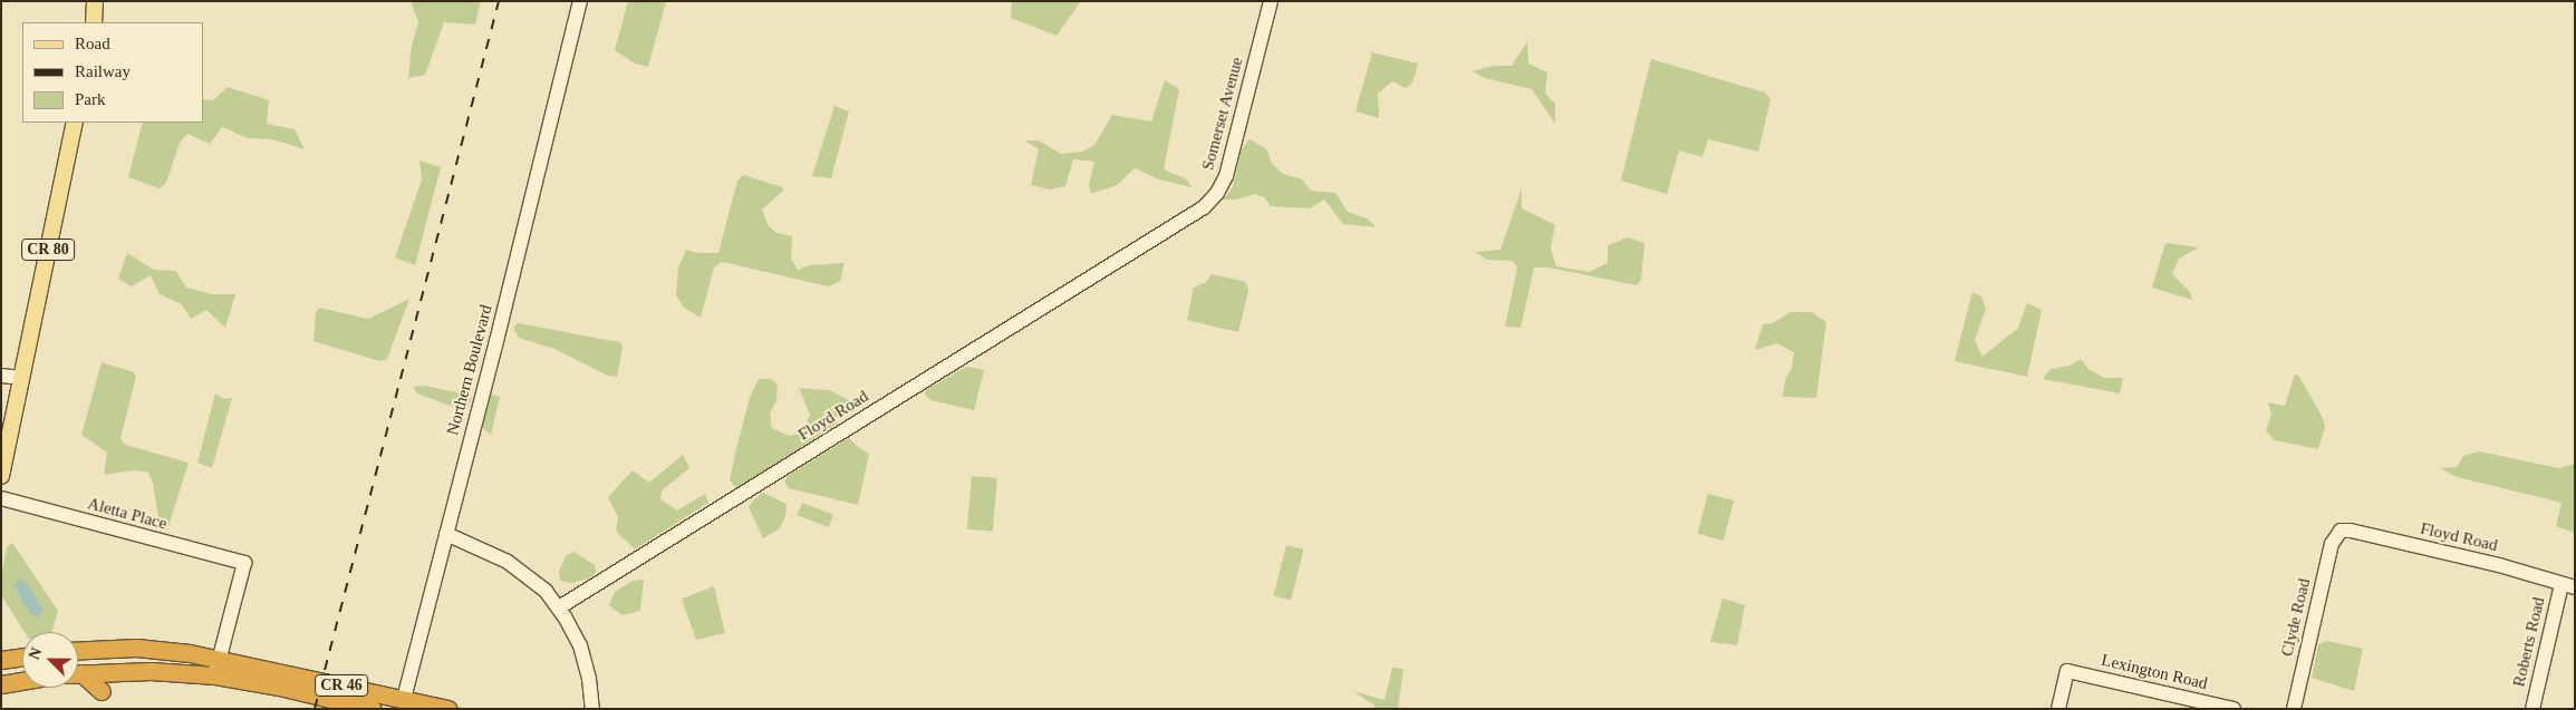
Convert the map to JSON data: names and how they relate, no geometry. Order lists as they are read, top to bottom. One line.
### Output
{"streets":{"highway":["CR 46"],"main road":["CR 80"],"street":["Somerset Avenue","Northern Boulevard","Floyd Road","Aletta Place","Clyde Road","Roberts Road","Lexington Road"]},"crossings":[["Somerset Avenue","Floyd Road"],["Northern Boulevard","CR 46"],["Floyd Road","Clyde Road"],["Floyd Road","Roberts Road"],["Aletta Place","CR 46"]],"legend":["Road","Railway","Park"],"north":"top left"}
